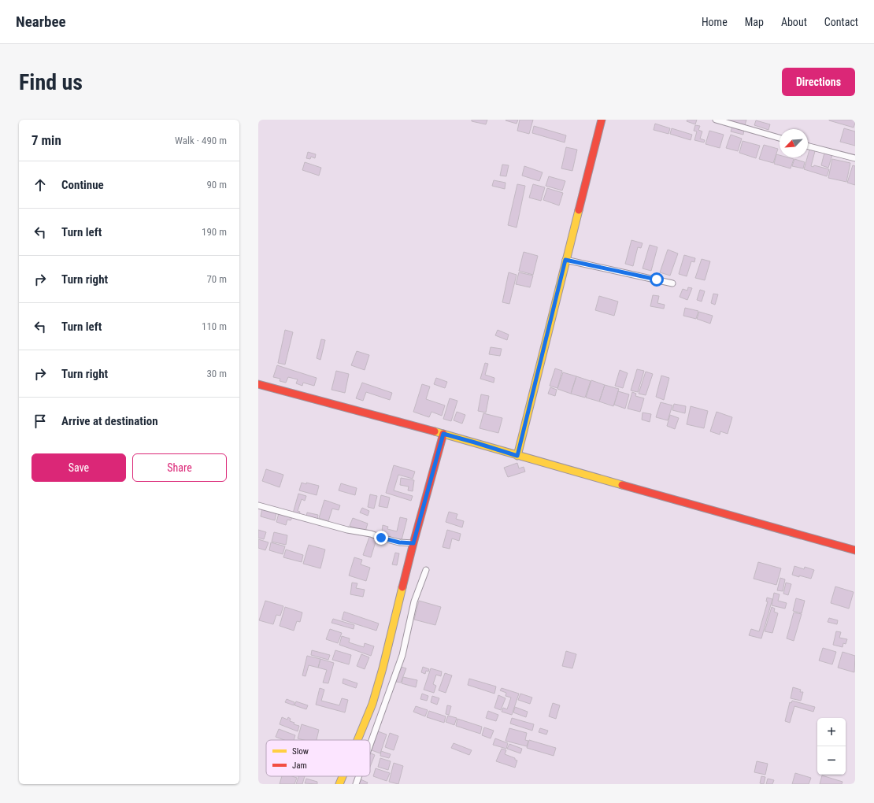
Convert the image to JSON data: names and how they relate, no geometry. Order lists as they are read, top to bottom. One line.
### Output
{"legend":["Slow","Jam"],"north":"bottom left","page":{"header":"Nearbee","nav":["Home","Map","About","Contact"],"buttons":["Directions",["Save","Share"]],"title":"Find us","heading":["7 min","Walk · 490 m"],"list":[["Continue","90 m"],["Turn left","190 m"],["Turn right","70 m"],["Turn left","110 m"],["Turn right","30 m"],"Arrive at destination"],"map_buttons":["+","−"]}}
